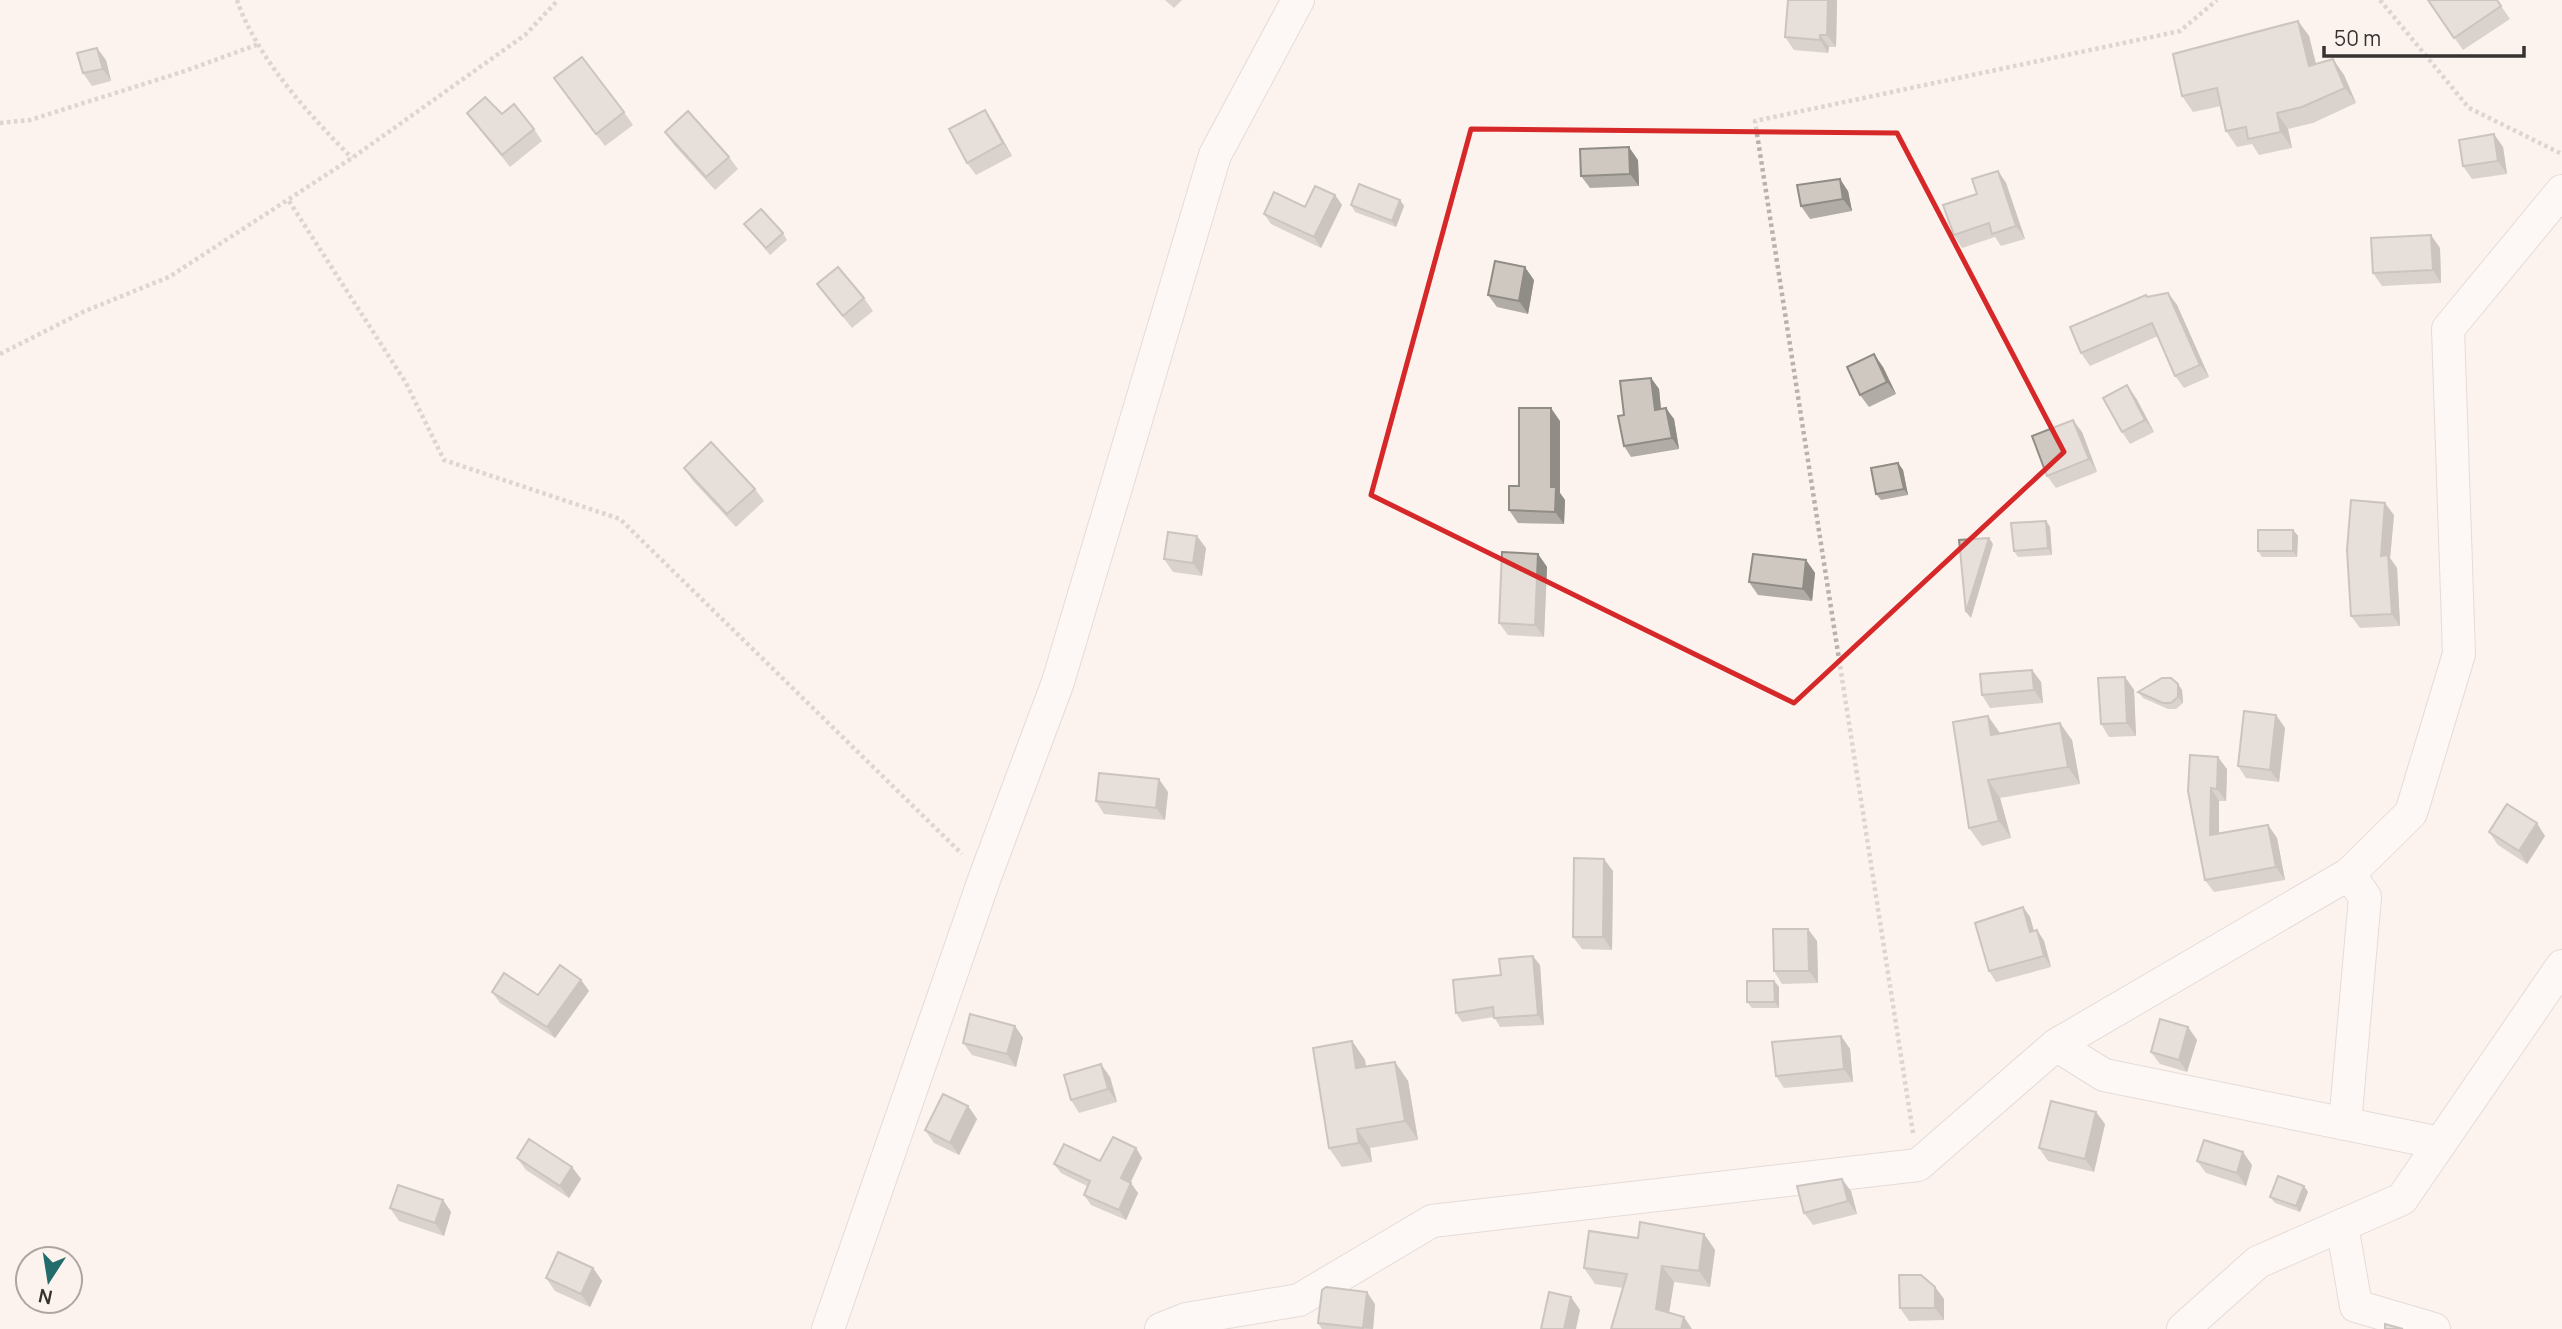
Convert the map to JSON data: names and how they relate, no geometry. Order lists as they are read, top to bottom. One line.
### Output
{"scale_bar":"50 m","north":"bottom"}
